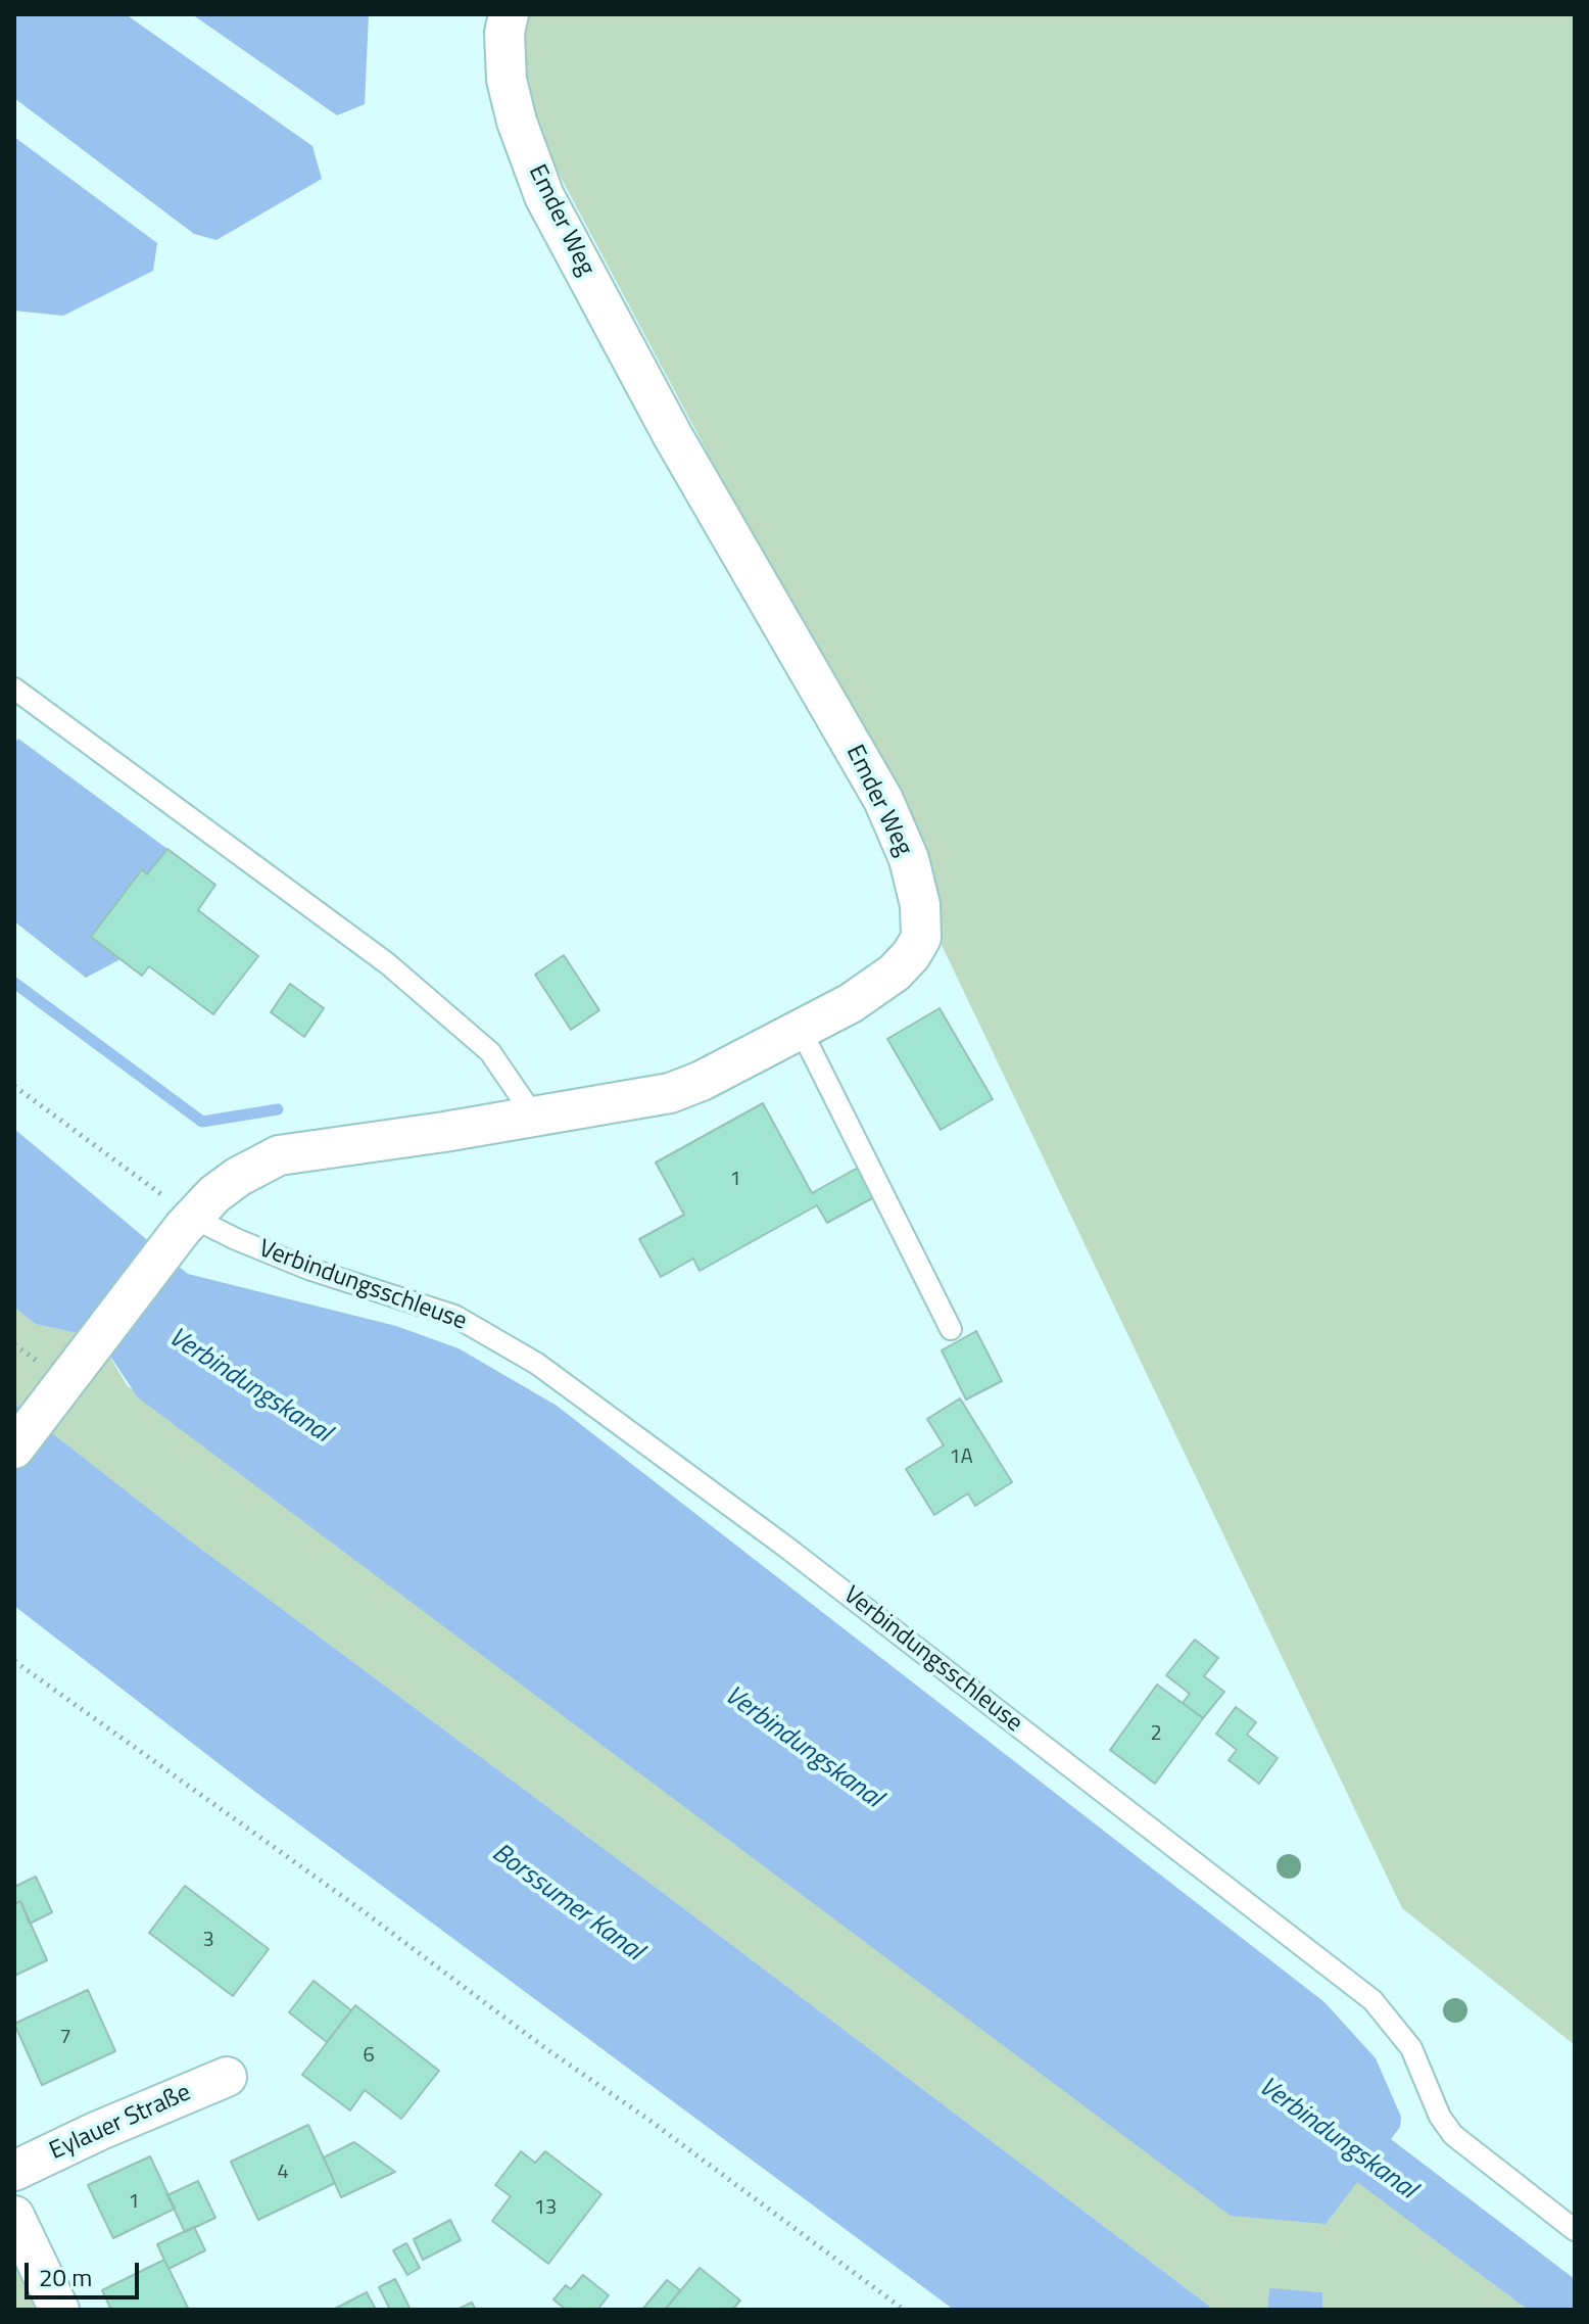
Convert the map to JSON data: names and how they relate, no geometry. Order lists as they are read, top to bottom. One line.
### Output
{"streets":{"street":["Emder Weg","Eylauer Straße"],"lane":["Verbindungsschleuse"]},"crossings":[["Emder Weg","Verbindungsschleuse"]],"water":["Verbindungskanal","Borssumer Kanal"],"house_numbers":["1","1A","2","3","7","6","4","1","13"],"scale_bar":"20 m"}
